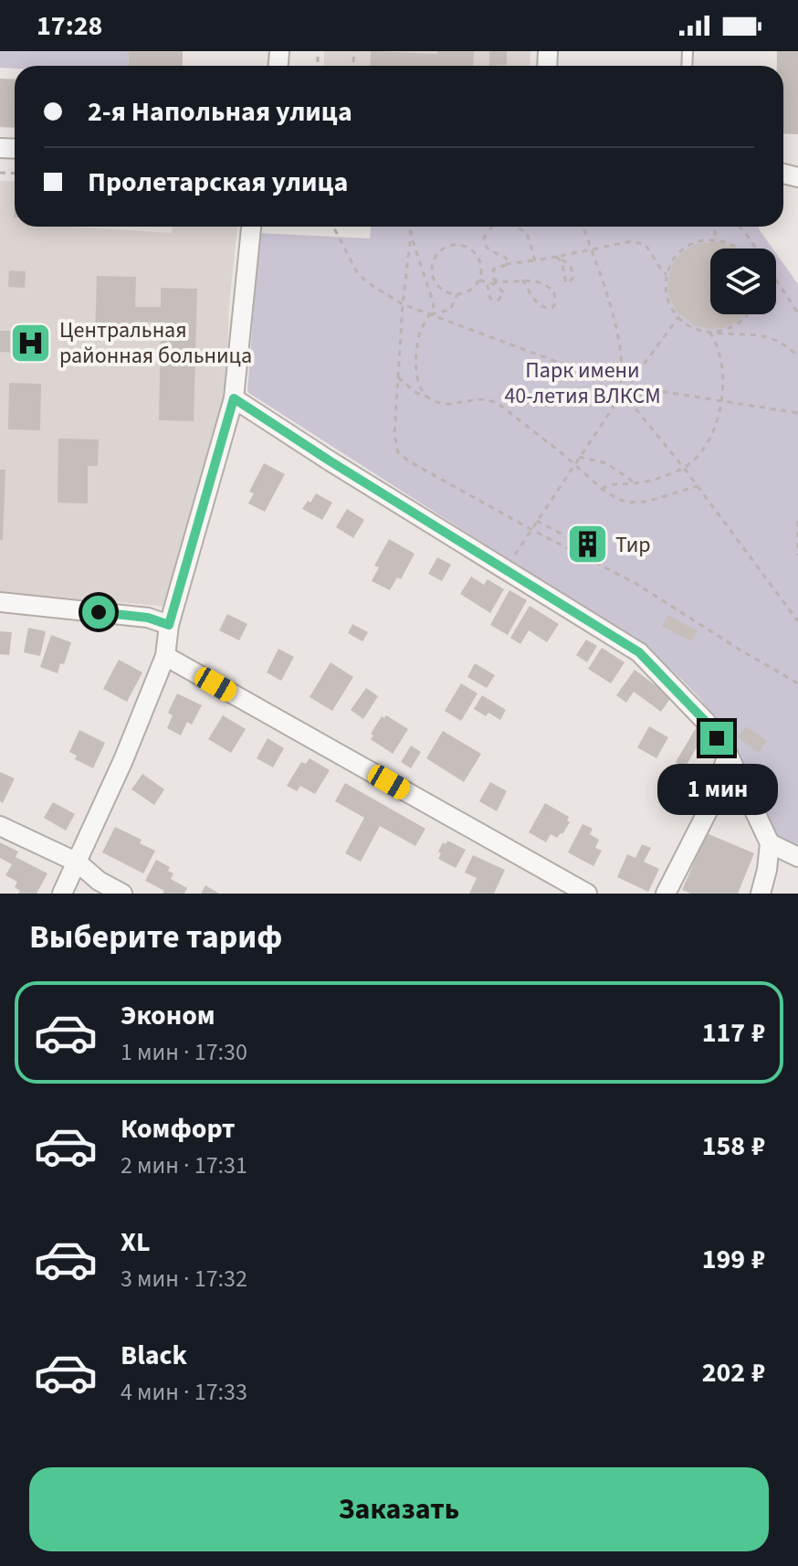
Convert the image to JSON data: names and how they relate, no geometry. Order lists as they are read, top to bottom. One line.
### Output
{"parks":["Парк имени 40-летия ВЛКСМ"],"places":{"hospital":["Центральная районная больница"],"building":["Тир"]},"page":{"status":"17:28","banner":["2-я Напольная улица","Пролетарская улица"],"bubble":"1 мин","heading":"Выберите тариф","list":[{"name":"Эконом","note":"1 мин · 17:30","value":"117 ₽"},{"name":"Комфорт","note":"2 мин · 17:31","value":"158 ₽"},{"name":"XL","note":"3 мин · 17:32","value":"199 ₽"},{"name":"Black","note":"4 мин · 17:33","value":"202 ₽"}],"buttons":"Заказать"}}
